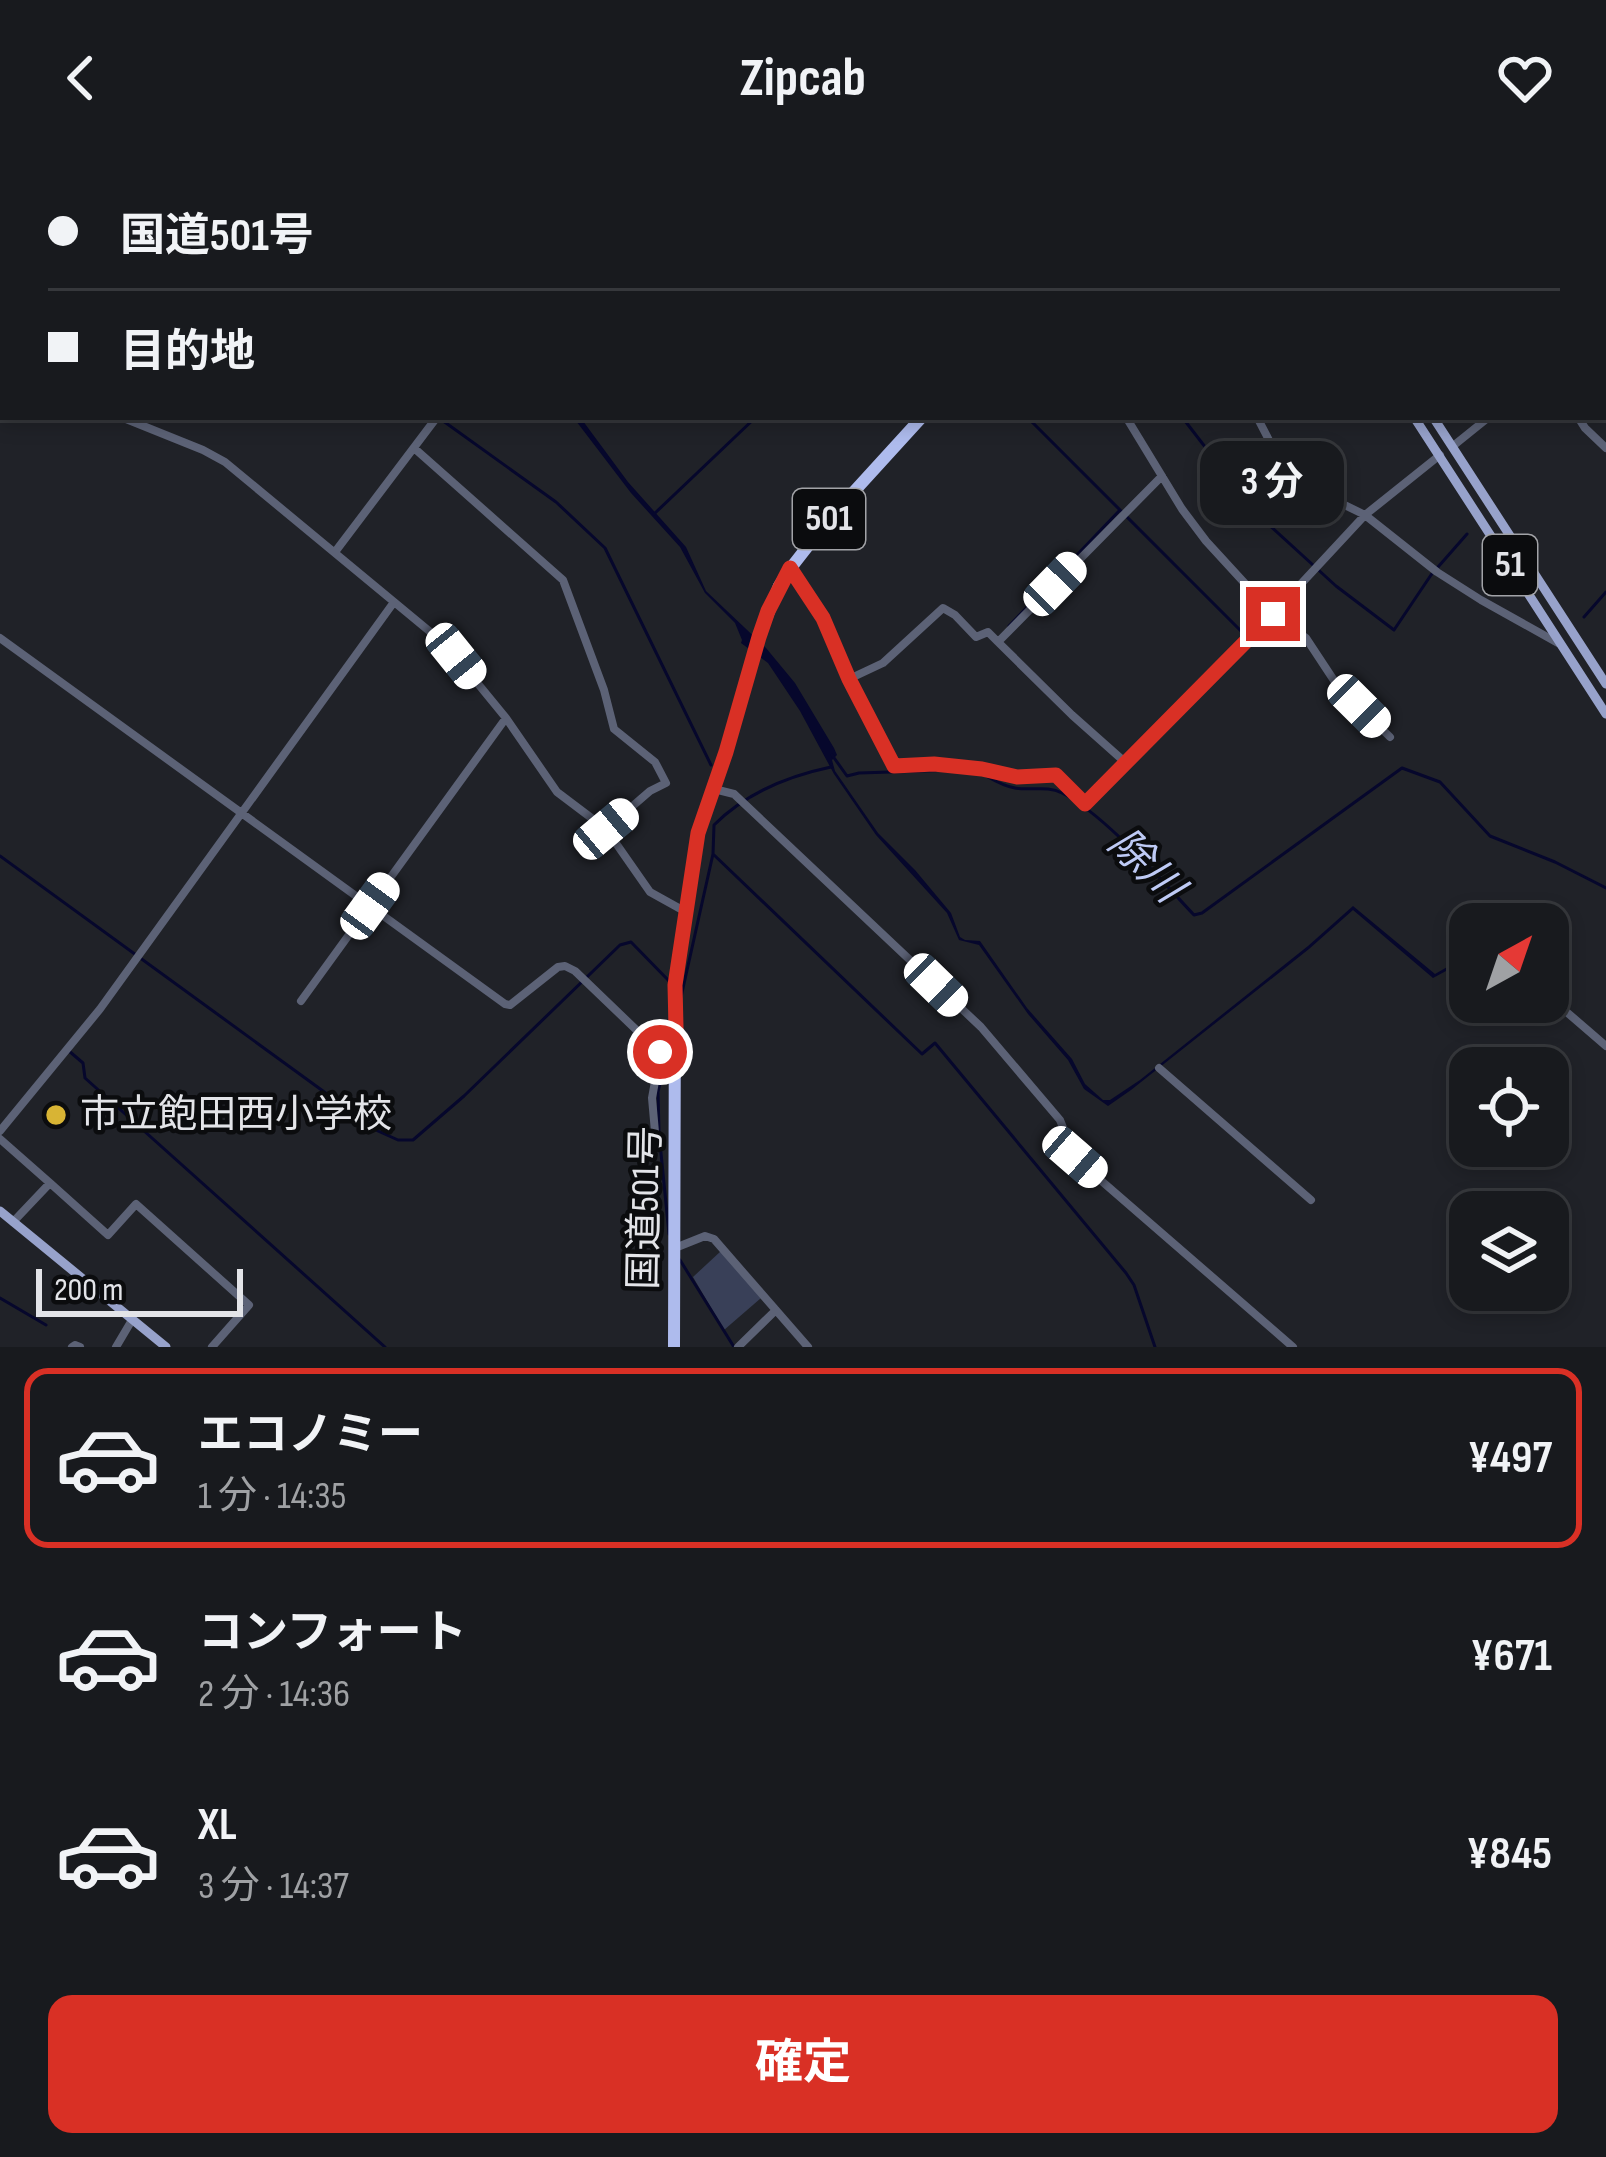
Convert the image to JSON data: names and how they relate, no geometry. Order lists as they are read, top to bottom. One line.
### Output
{"streets":{"highway":["501","国道501号"],"main road":["51"]},"water":["除川"],"places":["市立飽田西小学校"],"scale_bar":"200 m","north":"top right","page":{"header":"Zipcab","banner":["国道501号","目的地"],"bubble":"3 分","scale":"200 m","list":[{"name":"エコノミー","note":"1 分 · 14:35","value":"¥497"},{"name":"コンフォート","note":"2 分 · 14:36","value":"¥671"},{"name":"XL","note":"3 分 · 14:37","value":"¥845"}],"buttons":"確定"}}
